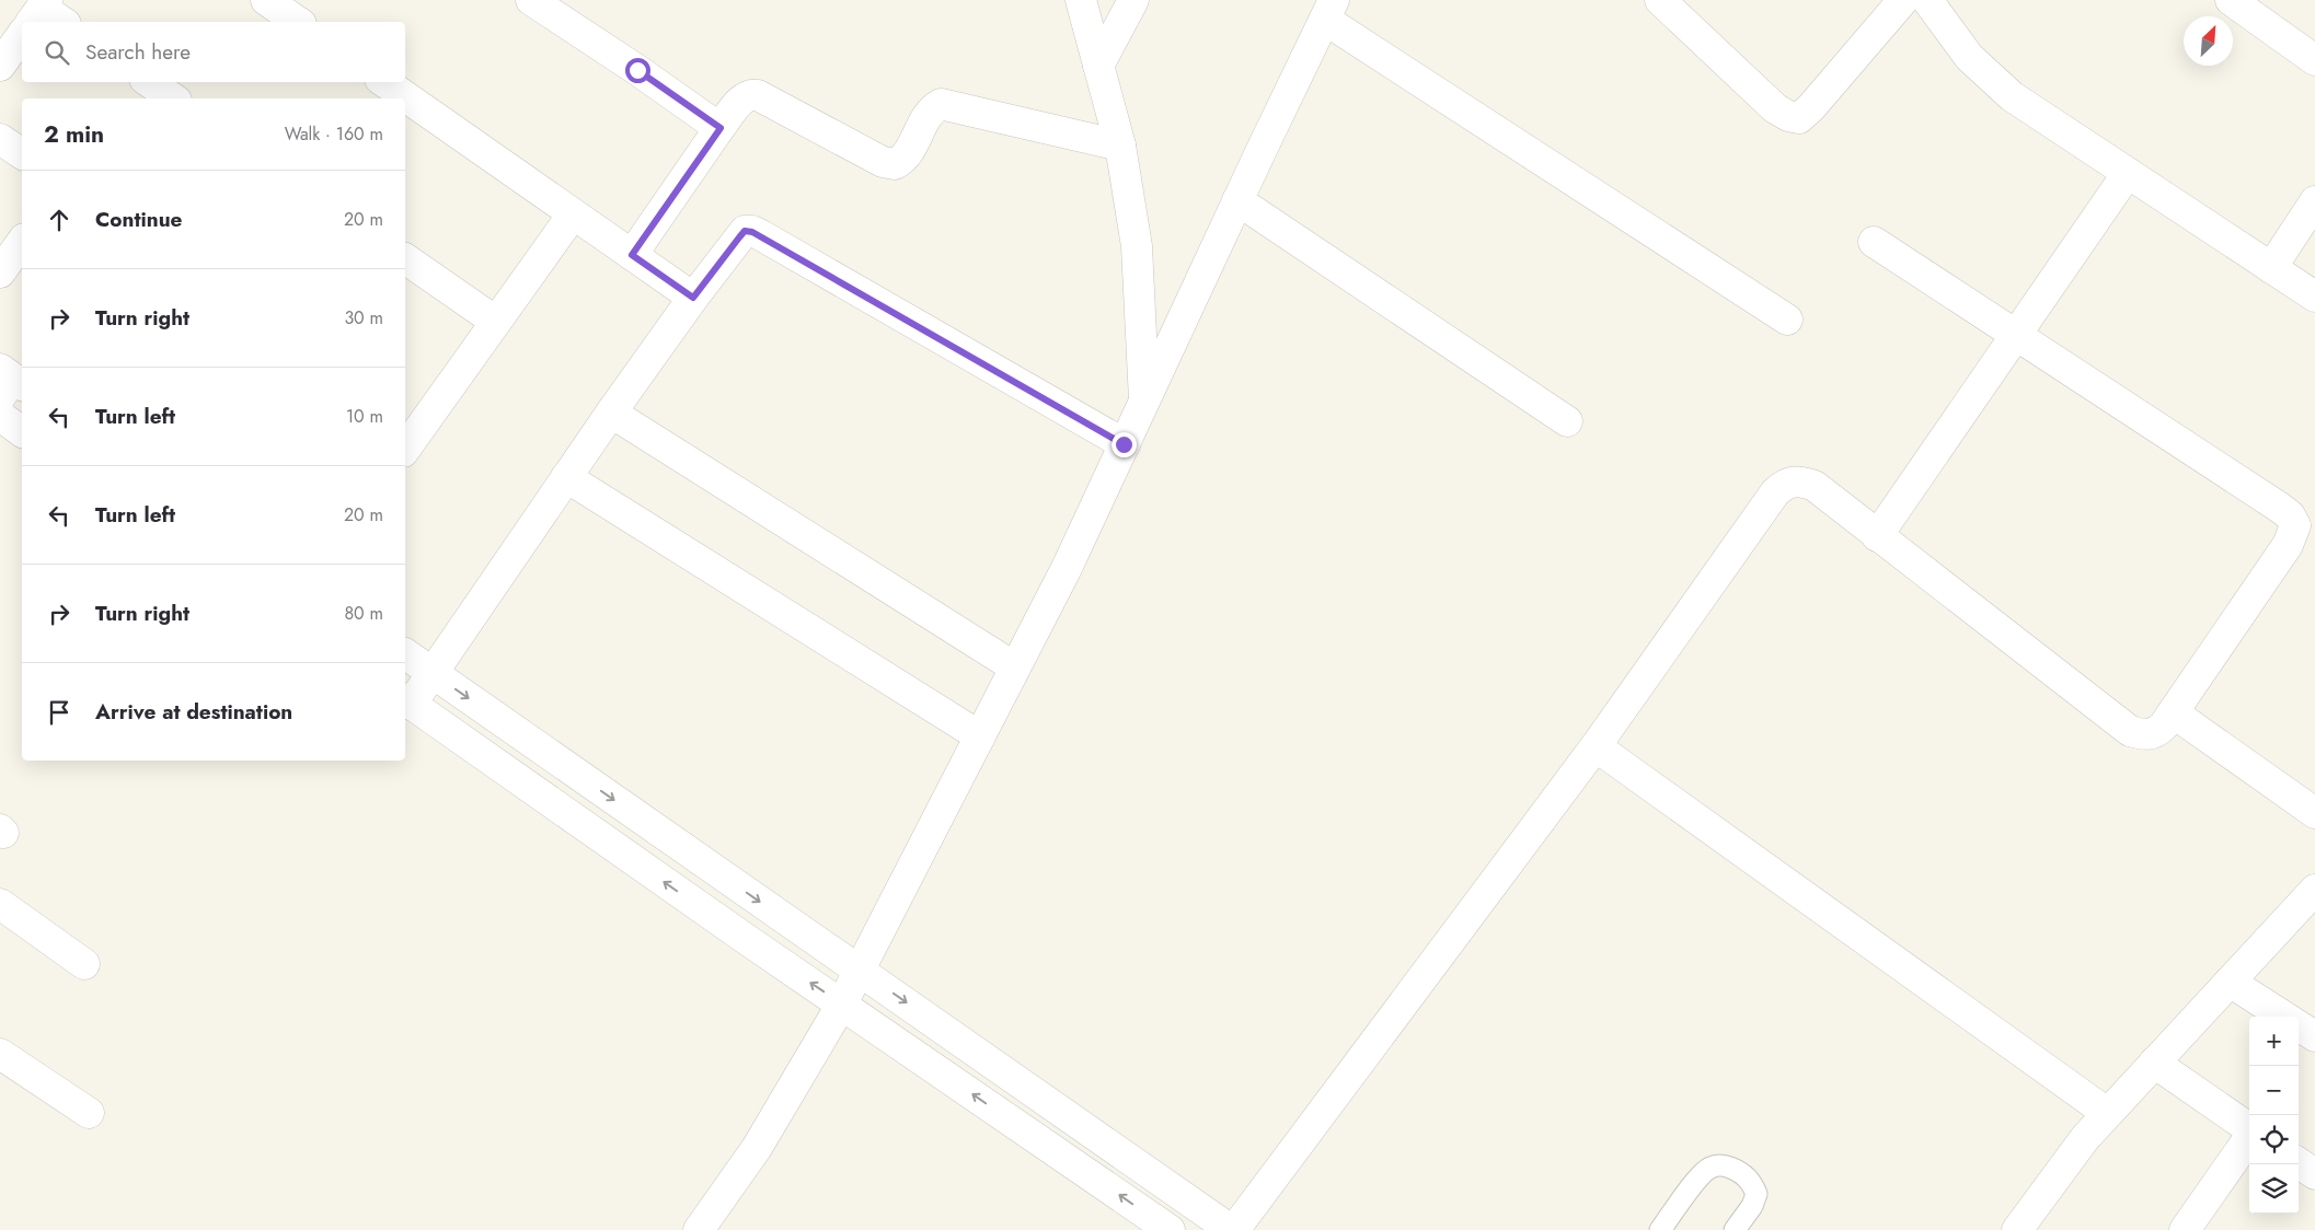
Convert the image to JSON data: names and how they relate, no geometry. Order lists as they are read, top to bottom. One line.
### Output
{"north":"top right","page":{"search":"Search here","heading":["2 min","Walk · 160 m"],"list":[["Continue","20 m"],["Turn right","30 m"],["Turn left","10 m"],["Turn left","20 m"],["Turn right","80 m"],"Arrive at destination"],"map_buttons":["+","−"]}}
